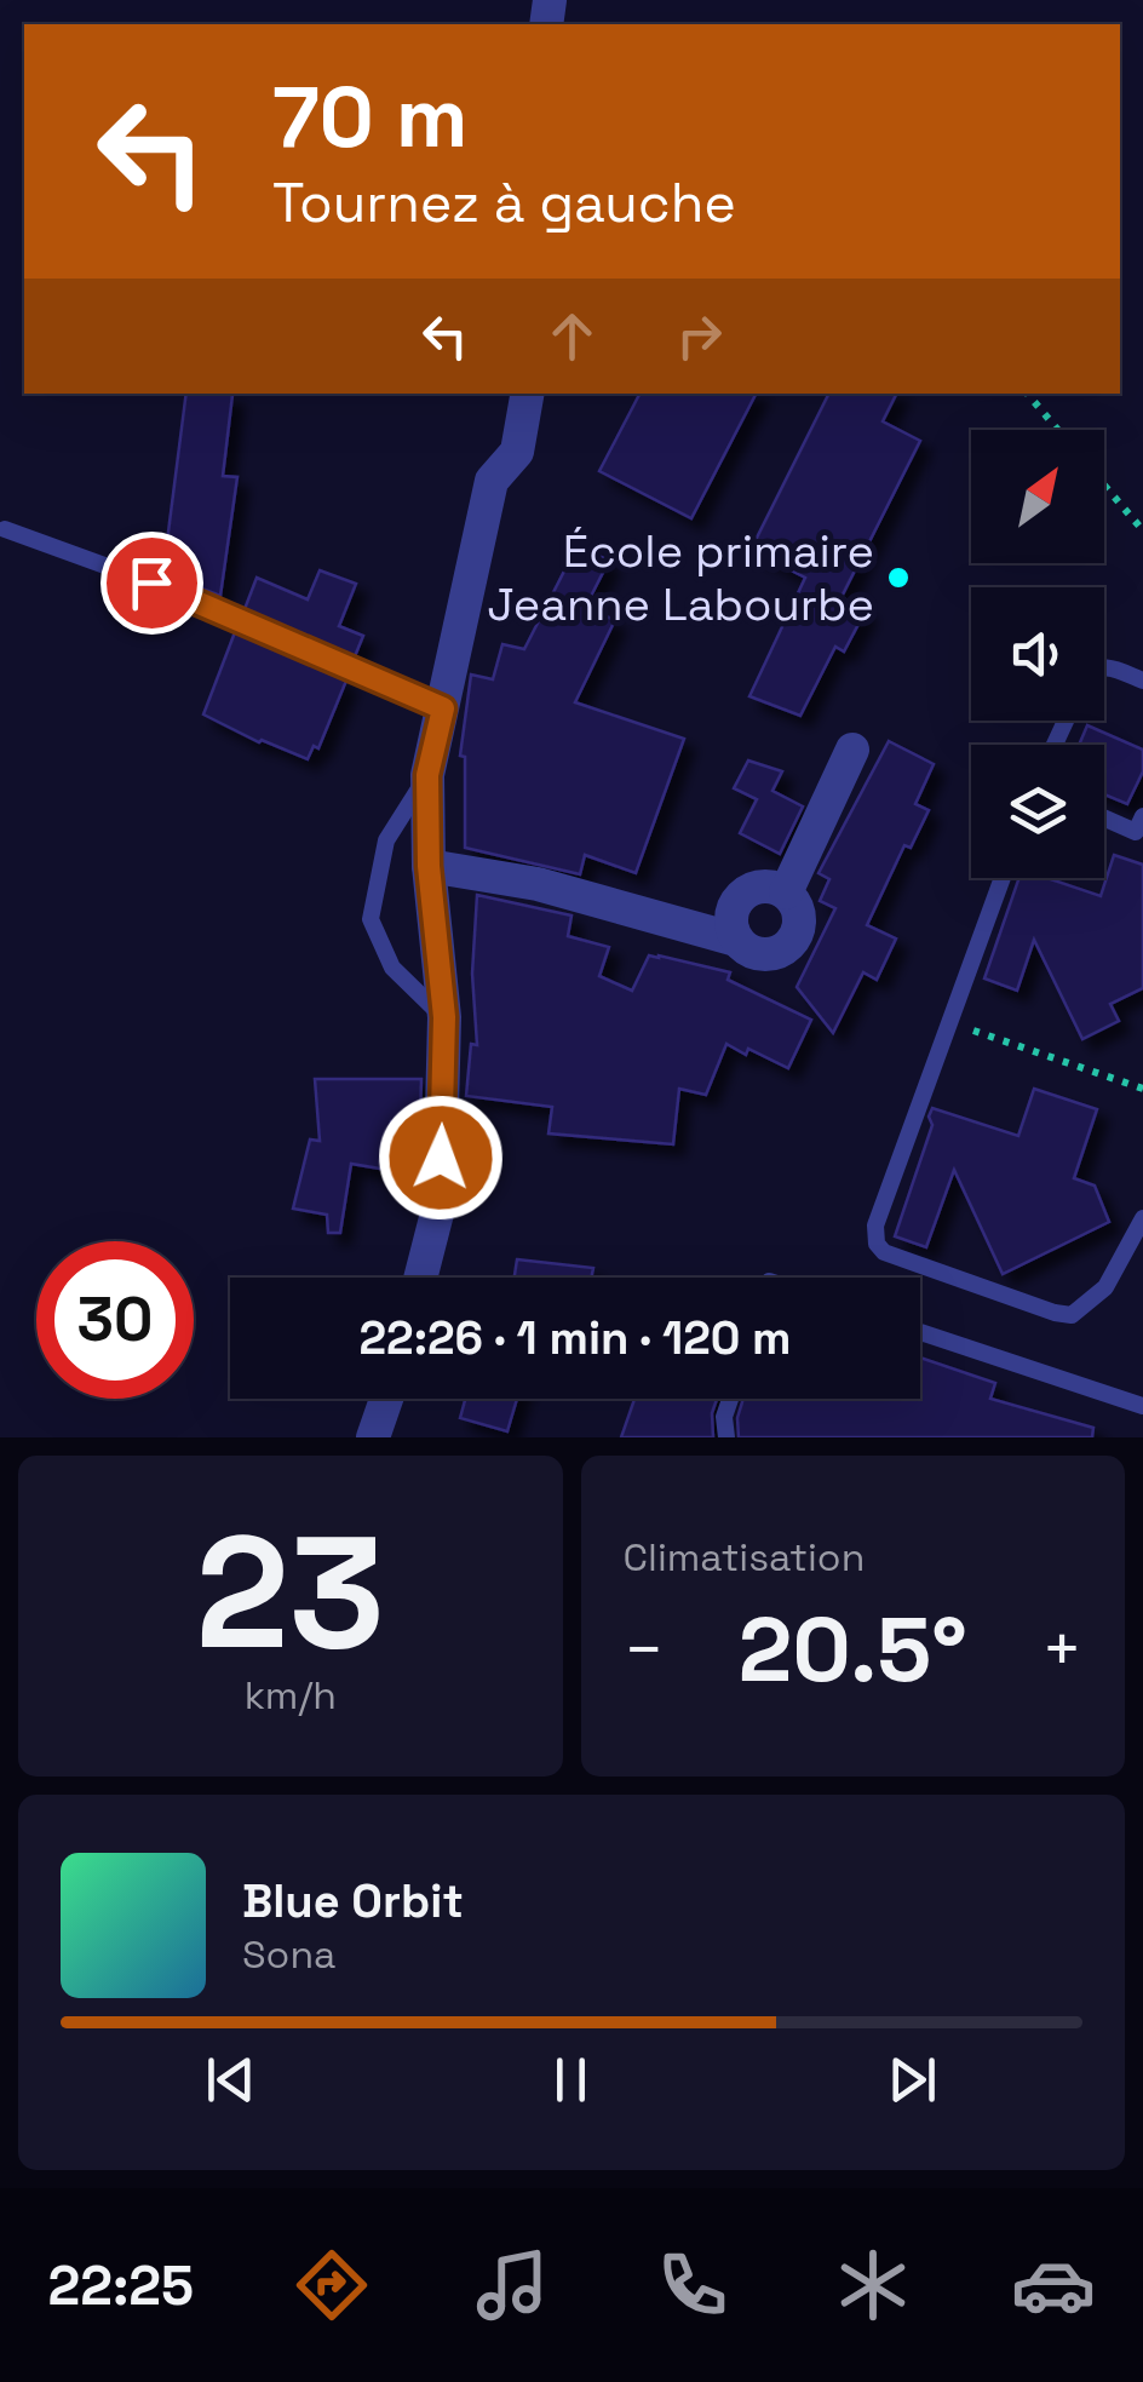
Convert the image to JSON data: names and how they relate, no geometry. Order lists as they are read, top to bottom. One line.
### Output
{"places":["École primaire Jeanne Labourbe"],"north":"top right","page":{"turn":["70 m","Tournez à gauche"],"limit":"30","trip":"22:26 · 1 min · 120 m","tile":[["23","km/h"],"Climatisation"],"heat":["−","20.5°","+"],"song":["Blue Orbit","Sona"],"tabs":"22:25"}}
